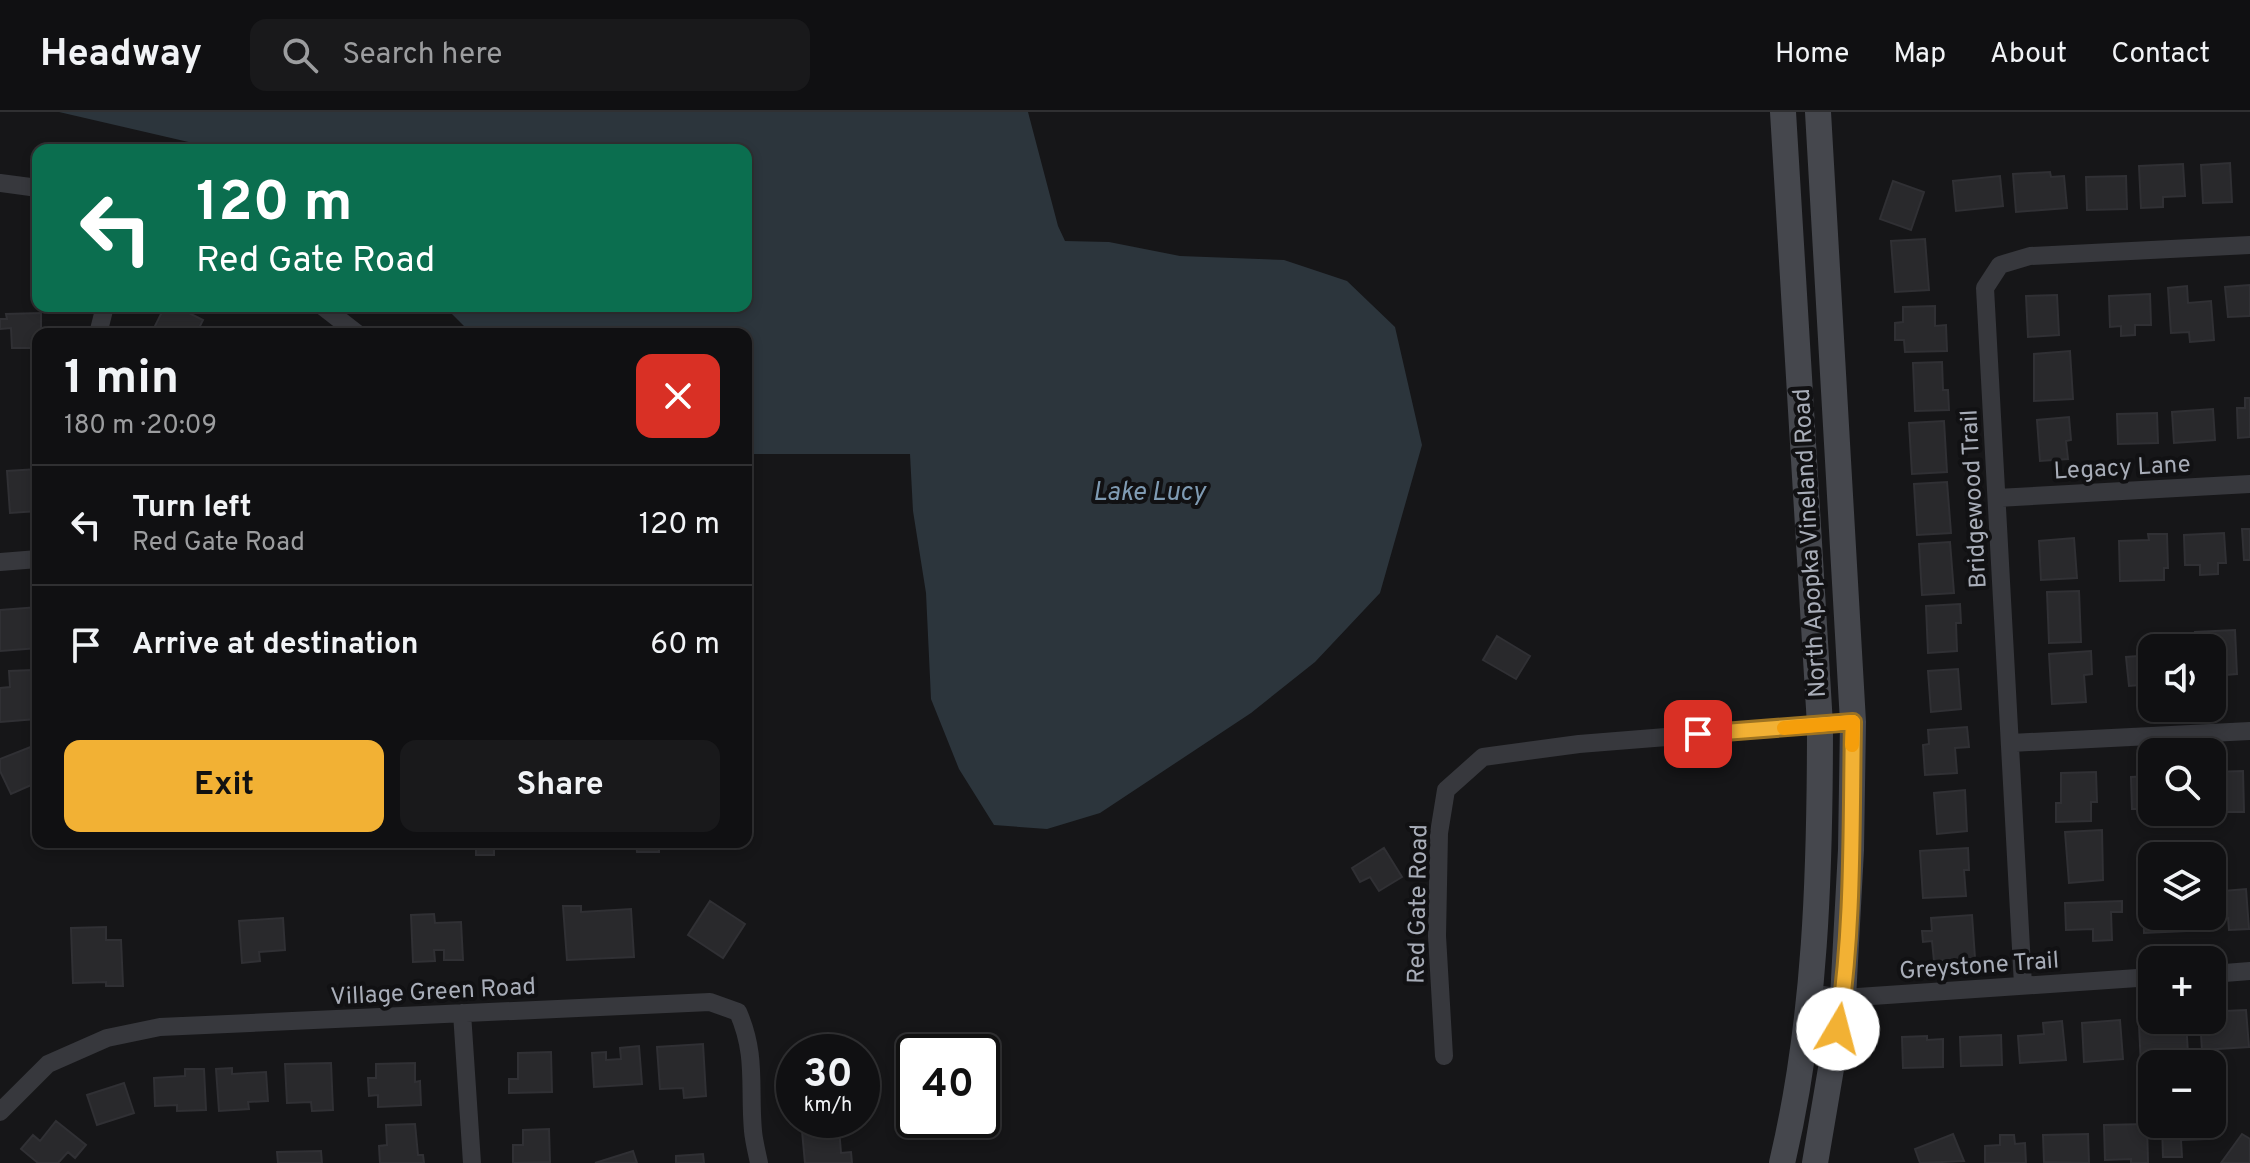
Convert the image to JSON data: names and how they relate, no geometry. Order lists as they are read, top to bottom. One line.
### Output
{"streets":{"street":["Legacy Lane","Bridgewood Trail","North Apopka Vineland Road","Red Gate Road","Greystone Trail","Village Green Road"]},"crossings":[["Legacy Lane","Bridgewood Trail"],["Bridgewood Trail","Greystone Trail"],["North Apopka Vineland Road","Red Gate Road"],["North Apopka Vineland Road","Greystone Trail"]],"water":["Lake Lucy"],"page":{"header":"Headway","search":"Search here","nav":["Home","Map","About","Contact"],"turn":["120 m","Red Gate Road"],"heading":["1 min","180 m · 20:09"],"list":[{"name":"Turn left","note":"Red Gate Road","value":"120 m"},{"name":"Arrive at destination","value":"60 m"}],"map_buttons":["+","−"],"buttons":["Exit","Share"],"speed":"30 km/h","limit":"40"}}
